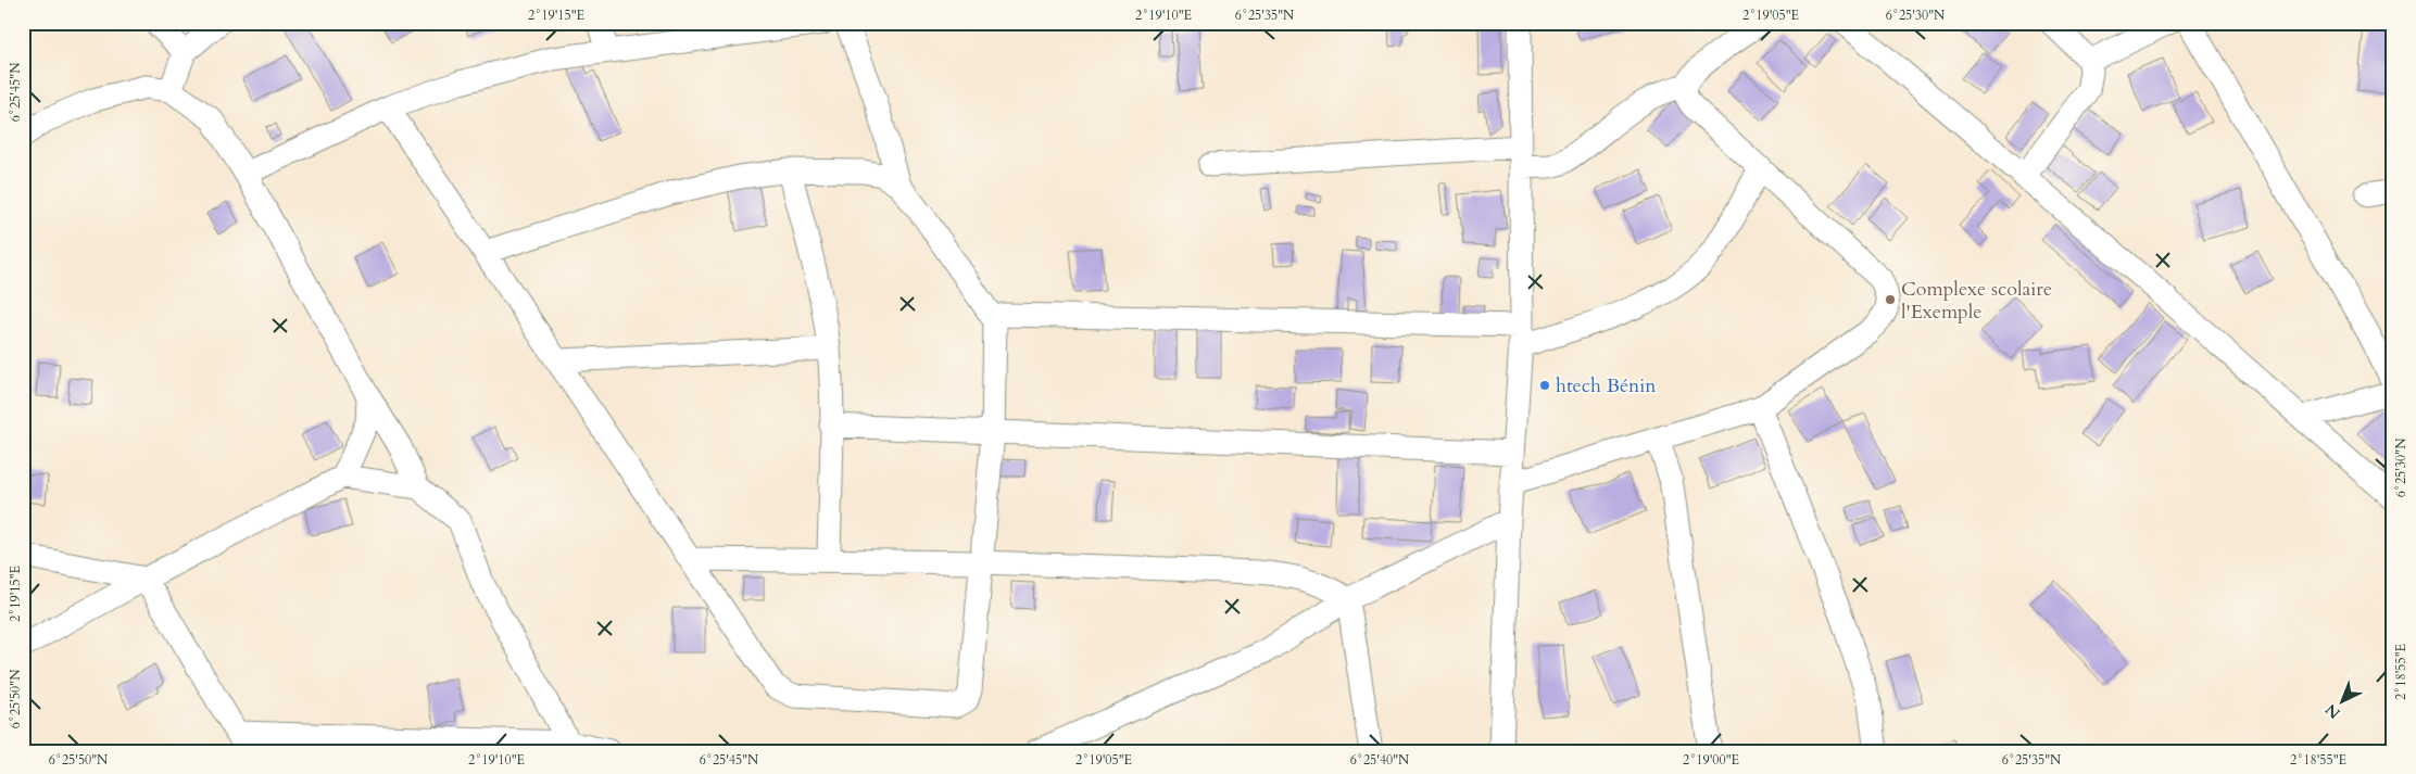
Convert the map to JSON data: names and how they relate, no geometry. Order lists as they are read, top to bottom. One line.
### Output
{"places":["Complexe scolaire l'Exemple","htech Bénin"],"north":"bottom left","coordinates":["2°19'15\"E","2°19'10\"E","6°25'35\"N","2°19'05\"E","6°25'30\"N","6°25'45\"N","2°18'55\"E","6°25'50\"N","6°25'40\"N","2°19'00\"E"]}
